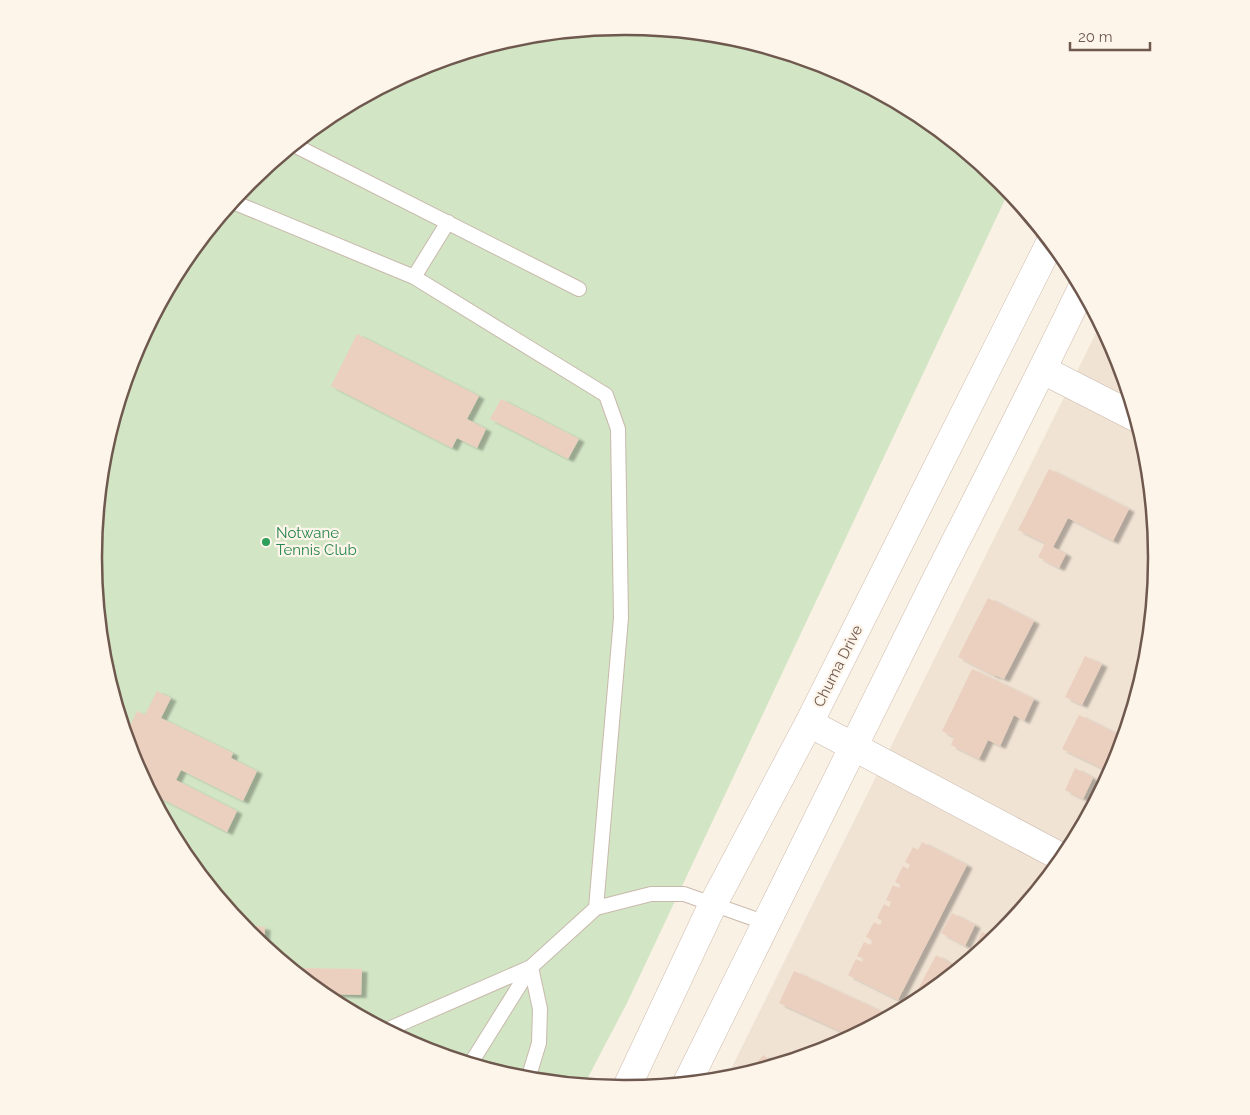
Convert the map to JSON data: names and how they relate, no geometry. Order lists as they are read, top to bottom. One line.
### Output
{"streets":{"main road":["Chuma Drive"]},"places":["Notwane Tennis Club"],"scale_bar":"20 m"}
